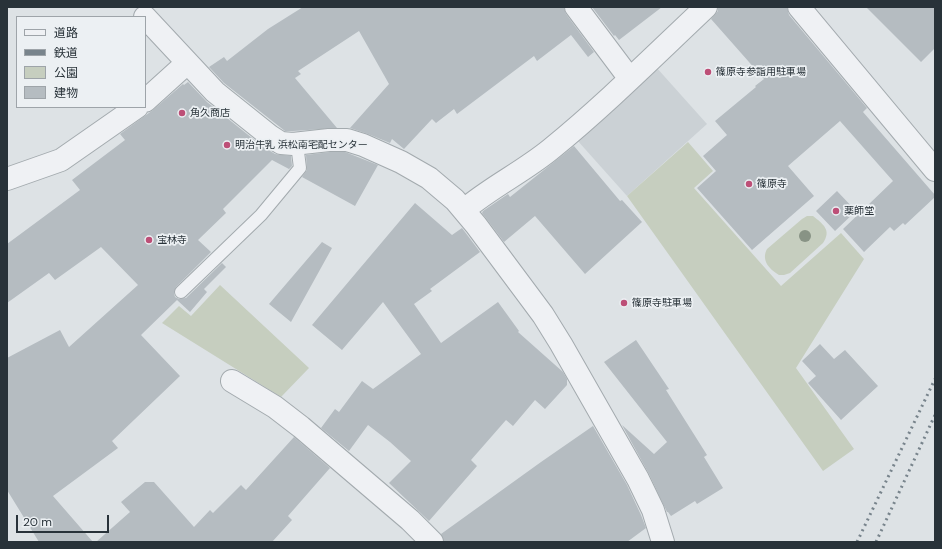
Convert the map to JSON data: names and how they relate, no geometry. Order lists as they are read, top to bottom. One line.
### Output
{"places":["篠原寺参詣用駐車場","角久商店","明治牛乳 浜松南宅配センター","篠原寺","薬師堂","宝林寺","篠原寺駐車場"],"legend":["道路","鉄道","公園","建物"],"scale_bar":"20 m"}
